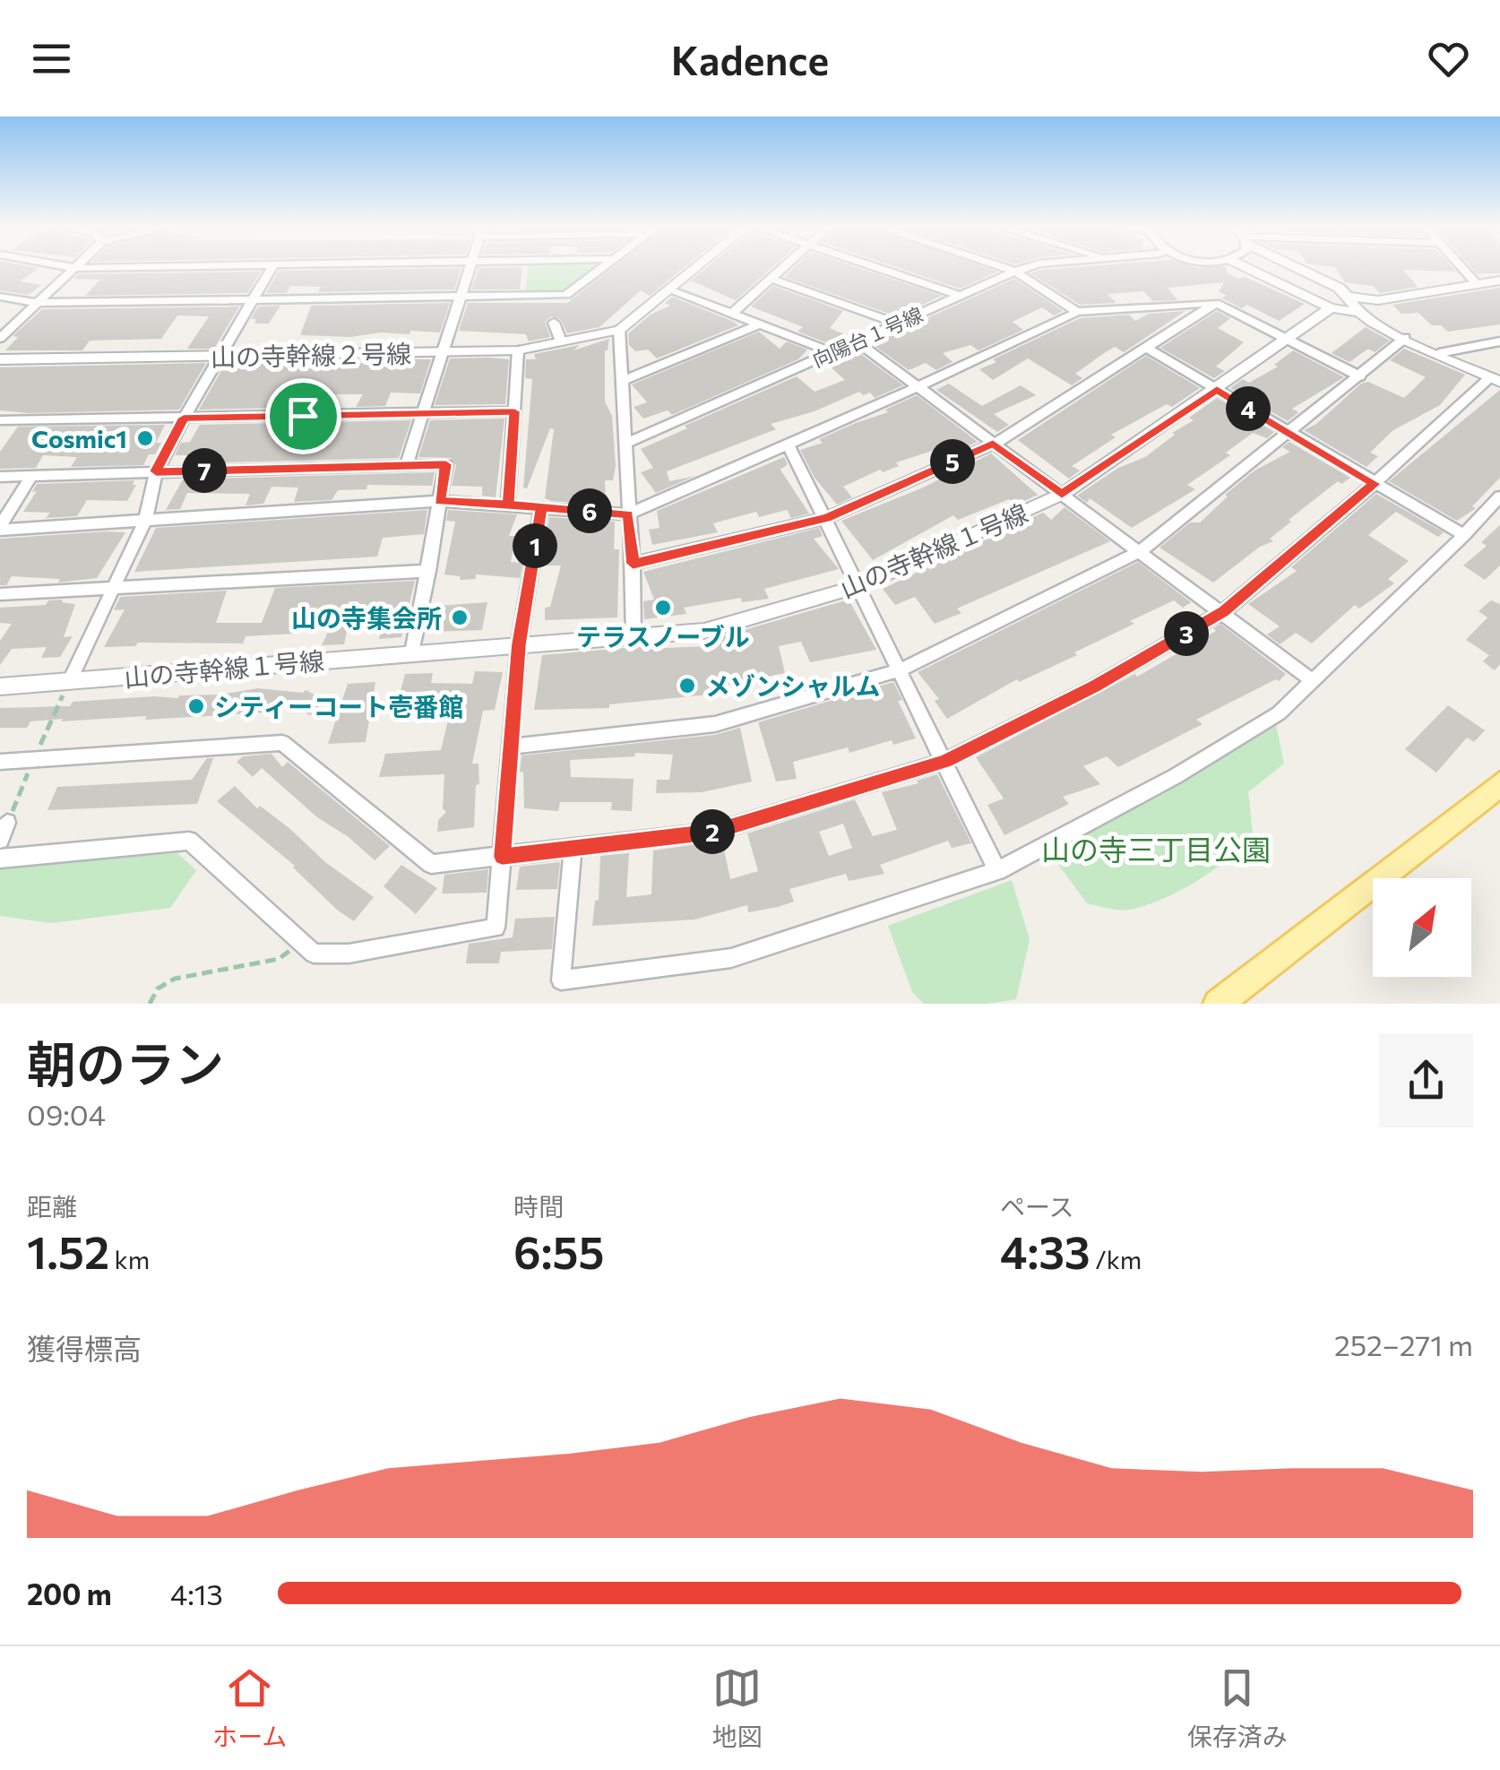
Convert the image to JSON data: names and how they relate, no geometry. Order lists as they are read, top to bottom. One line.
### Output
{"streets":{"street":["向陽台１号線","山の寺幹線２号線","山の寺幹線１号線"]},"parks":["山の寺三丁目公園"],"places":["Cosmic1","テラスノーブル","山の寺集会所","メゾンシャルム","シティーコート壱番館"],"north":"top right","page":{"header":"Kadence","pins":["4","5","7","6","1","3","2"],"heading":["朝のラン","09:04"],"stats":[["距離","1.52 km"],["時間","6:55"],["ペース","4:33 /km"]],"chart":["獲得標高","252–271 m"],"list":[{"name":"200 m","note":"4:13"}],"tabs":["ホーム","地図","保存済み"]}}
